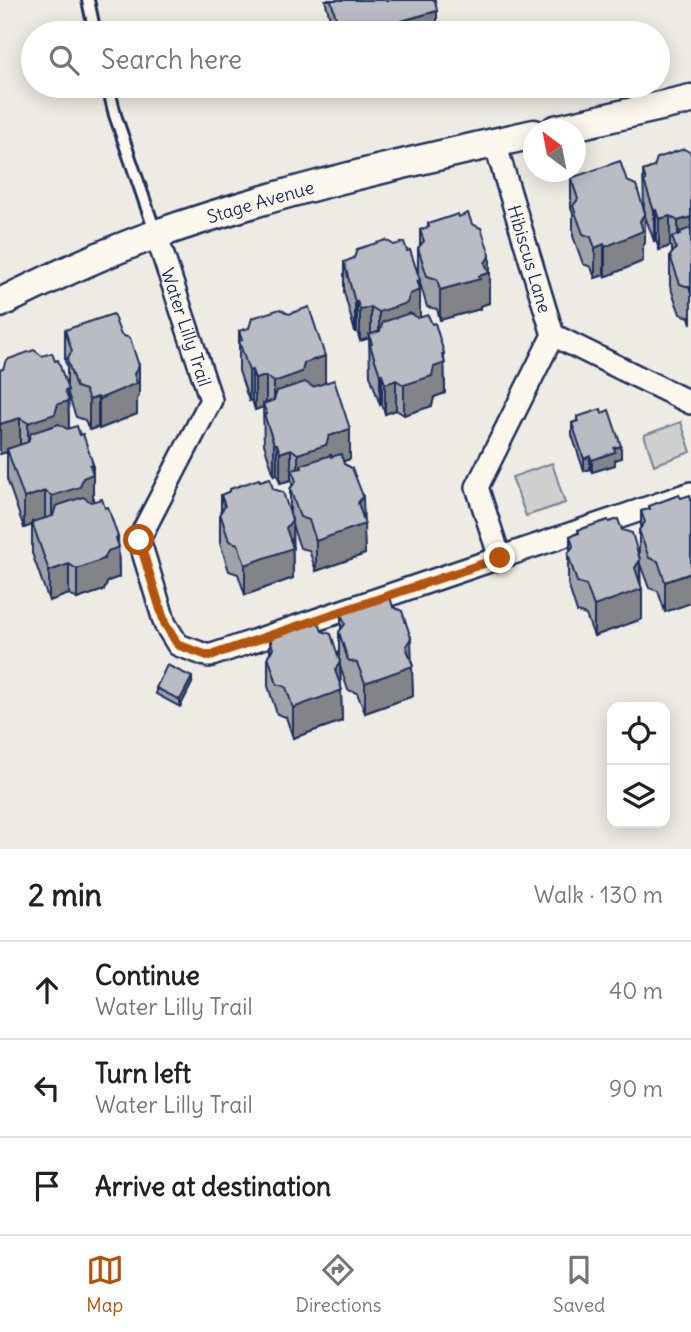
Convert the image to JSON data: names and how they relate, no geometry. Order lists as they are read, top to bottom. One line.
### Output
{"streets":{"main road":["Stage Avenue"],"street":["Hibiscus Lane","Water Lilly Trail"]},"crossings":[["Stage Avenue","Hibiscus Lane"],["Stage Avenue","Water Lilly Trail"]],"north":"top left","page":{"search":"Search here","heading":["2 min","Walk · 130 m"],"list":[["Continue","Water Lilly Trail","40 m"],["Turn left","Water Lilly Trail","90 m"],"Arrive at destination"],"nav":["Map","Directions","Saved"]}}
